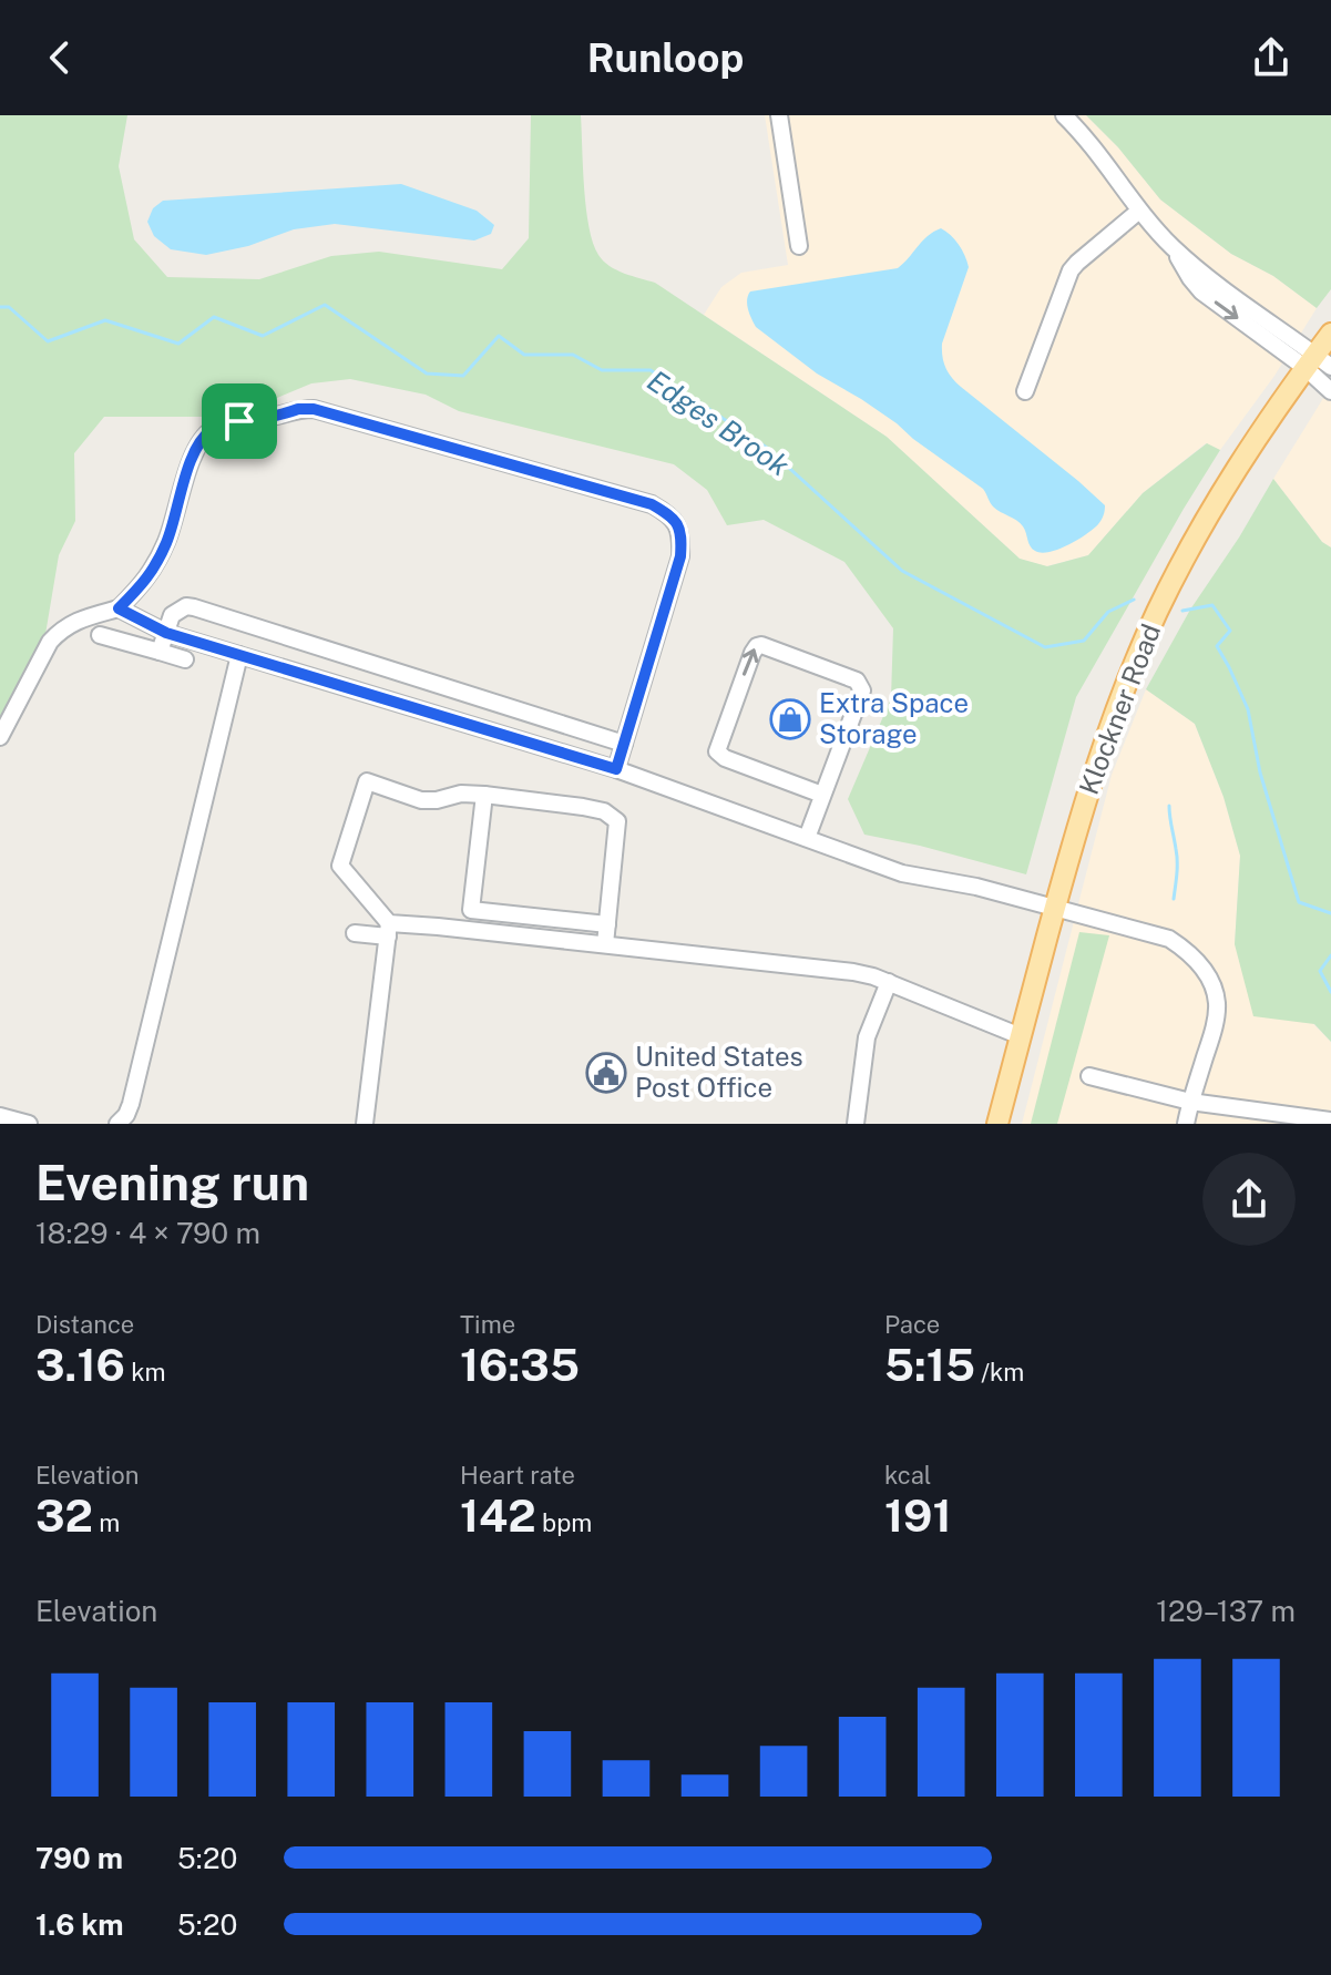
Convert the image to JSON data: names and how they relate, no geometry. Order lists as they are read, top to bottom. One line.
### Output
{"streets":{"main road":["Klockner Road"]},"water":["Edges Brook"],"places":{"shop":["Extra Space Storage"],"public building":["United States Post Office"]},"page":{"header":"Runloop","heading":["Evening run","18:29 · 4 × 790 m"],"stats":[["Distance","3.16 km"],["Time","16:35"],["Pace","5:15 /km"],["Elevation","32 m"],["Heart rate","142 bpm"],["kcal","191"]],"chart":["Elevation","129–137 m"],"list":[{"name":"790 m","note":"5:20"},{"name":"1.6 km","note":"5:20"}]}}
